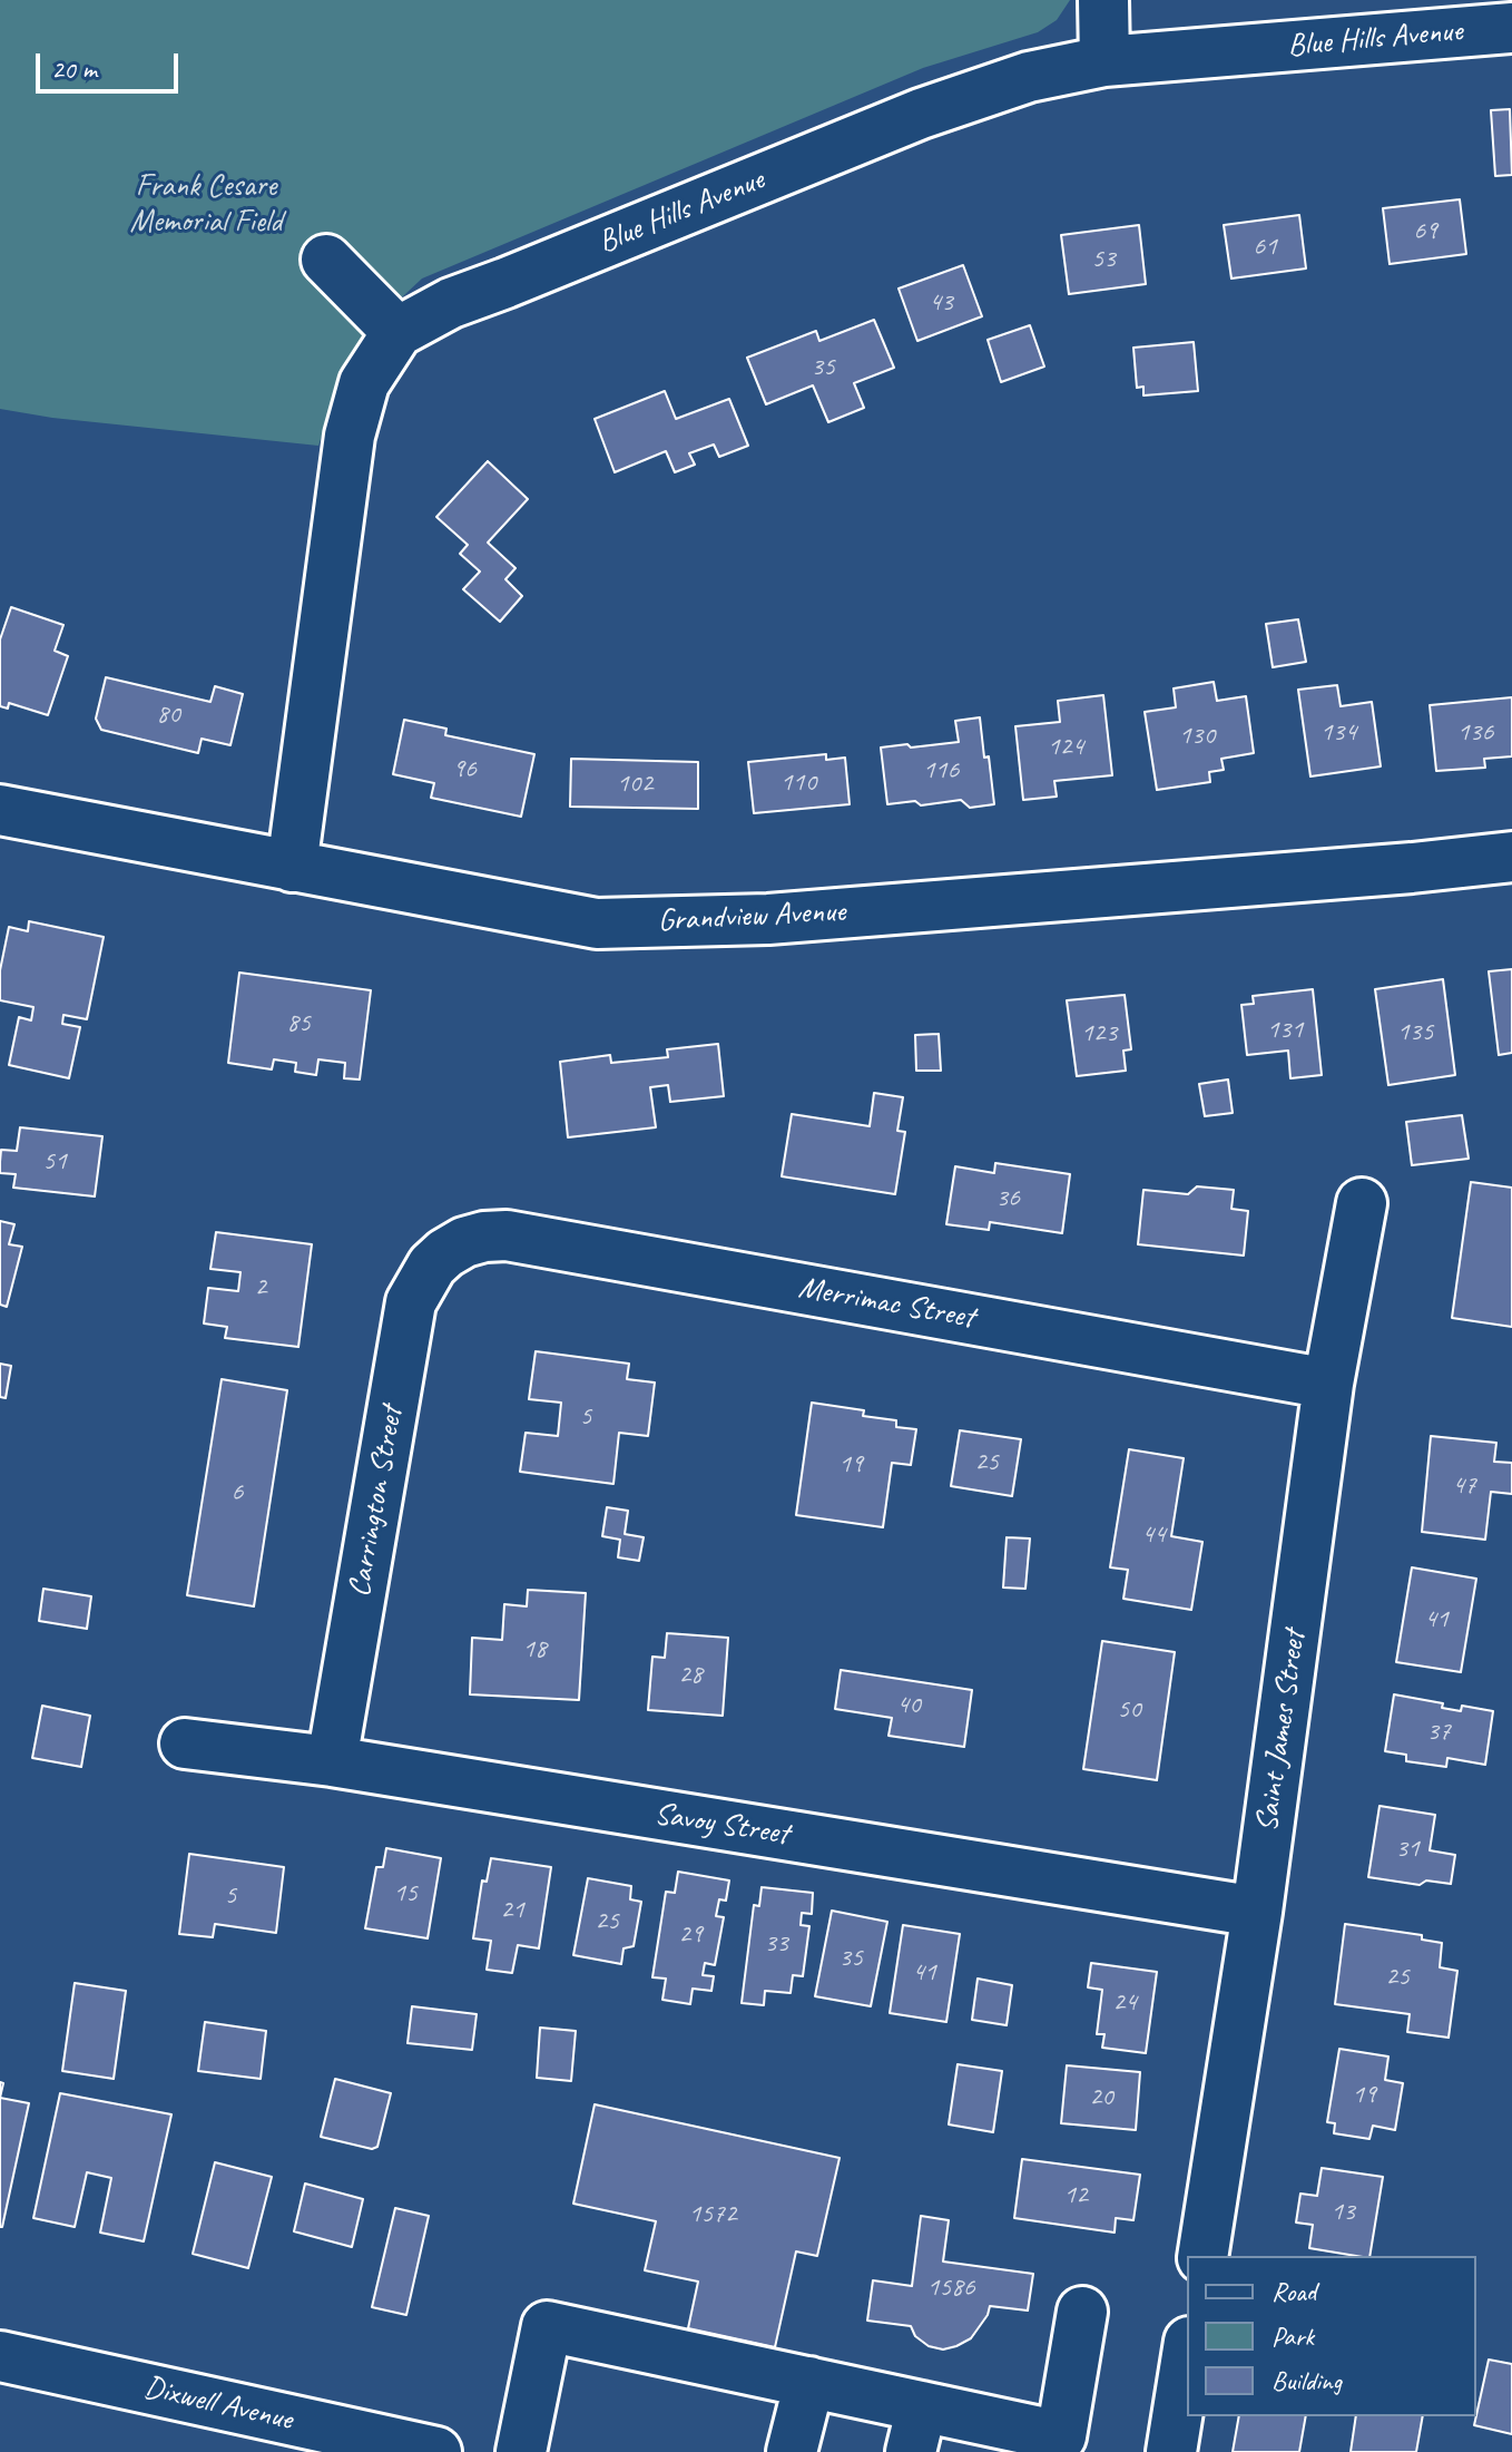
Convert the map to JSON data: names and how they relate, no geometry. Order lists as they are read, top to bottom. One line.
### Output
{"streets":{"street":["Blue Hills Avenue","Grandview Avenue","Merrimac Street","Carrington Street","Saint James Street","Savoy Street","Dixwell Avenue"]},"crossings":[["Blue Hills Avenue","Grandview Avenue"],["Merrimac Street","Carrington Street"],["Merrimac Street","Saint James Street"],["Carrington Street","Savoy Street"],["Saint James Street","Savoy Street"]],"parks":["Frank Cesare Memorial Field"],"house_numbers":["69","61","53","43","35","80","134","136","130","124","96","116","110","102","85","131","135","123","51","36","2","5","25","19","47","6","44","41","18","28","40","50","37","31","15","5","21","25","29","33","35","41","25","24","19","20","12","13","1572","1586"],"legend":["Road","Park","Building"],"scale_bar":"20 m"}
